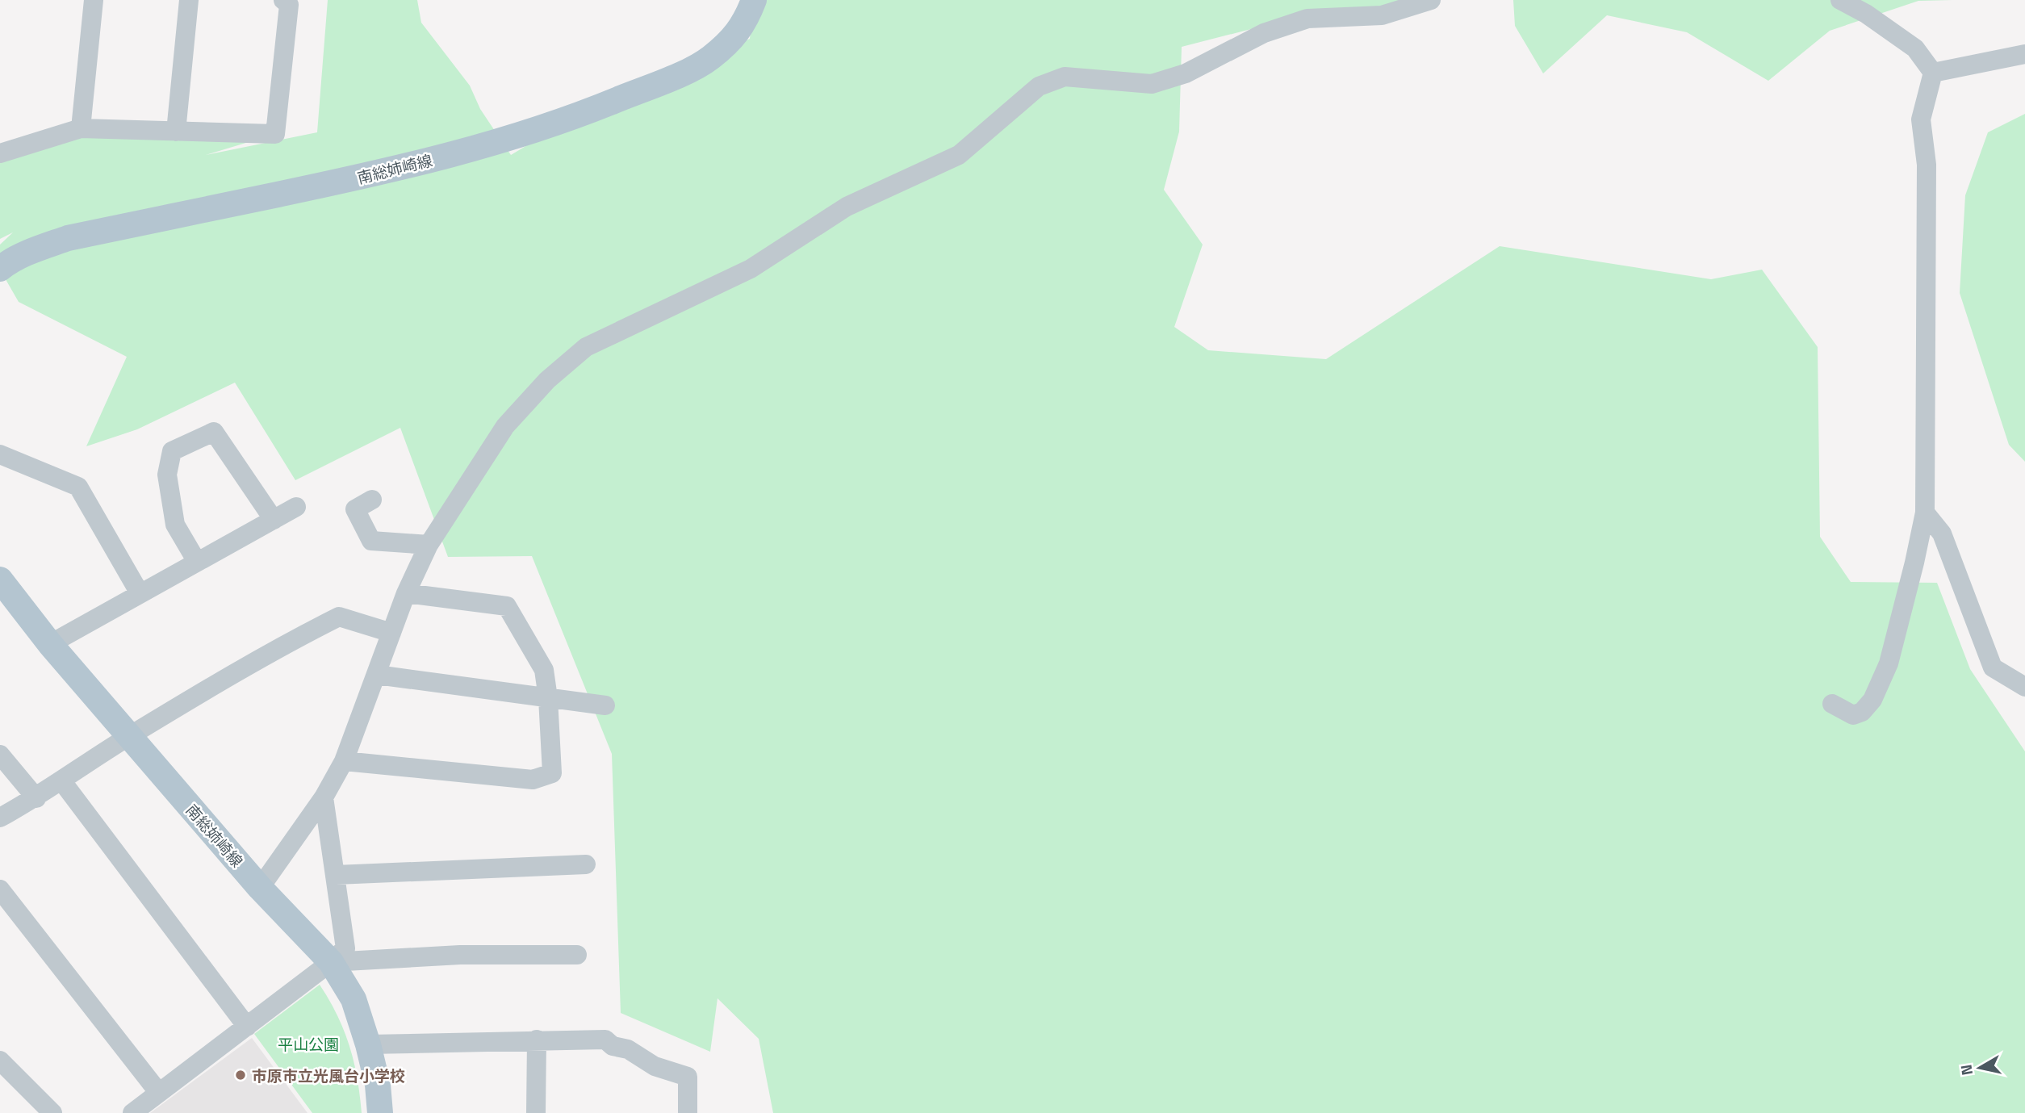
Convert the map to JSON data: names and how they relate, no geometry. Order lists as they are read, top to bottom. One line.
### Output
{"streets":{"main road":["南総姉崎線"]},"parks":["平山公園"],"places":["市原市立光風台小学校"],"north":"left"}
